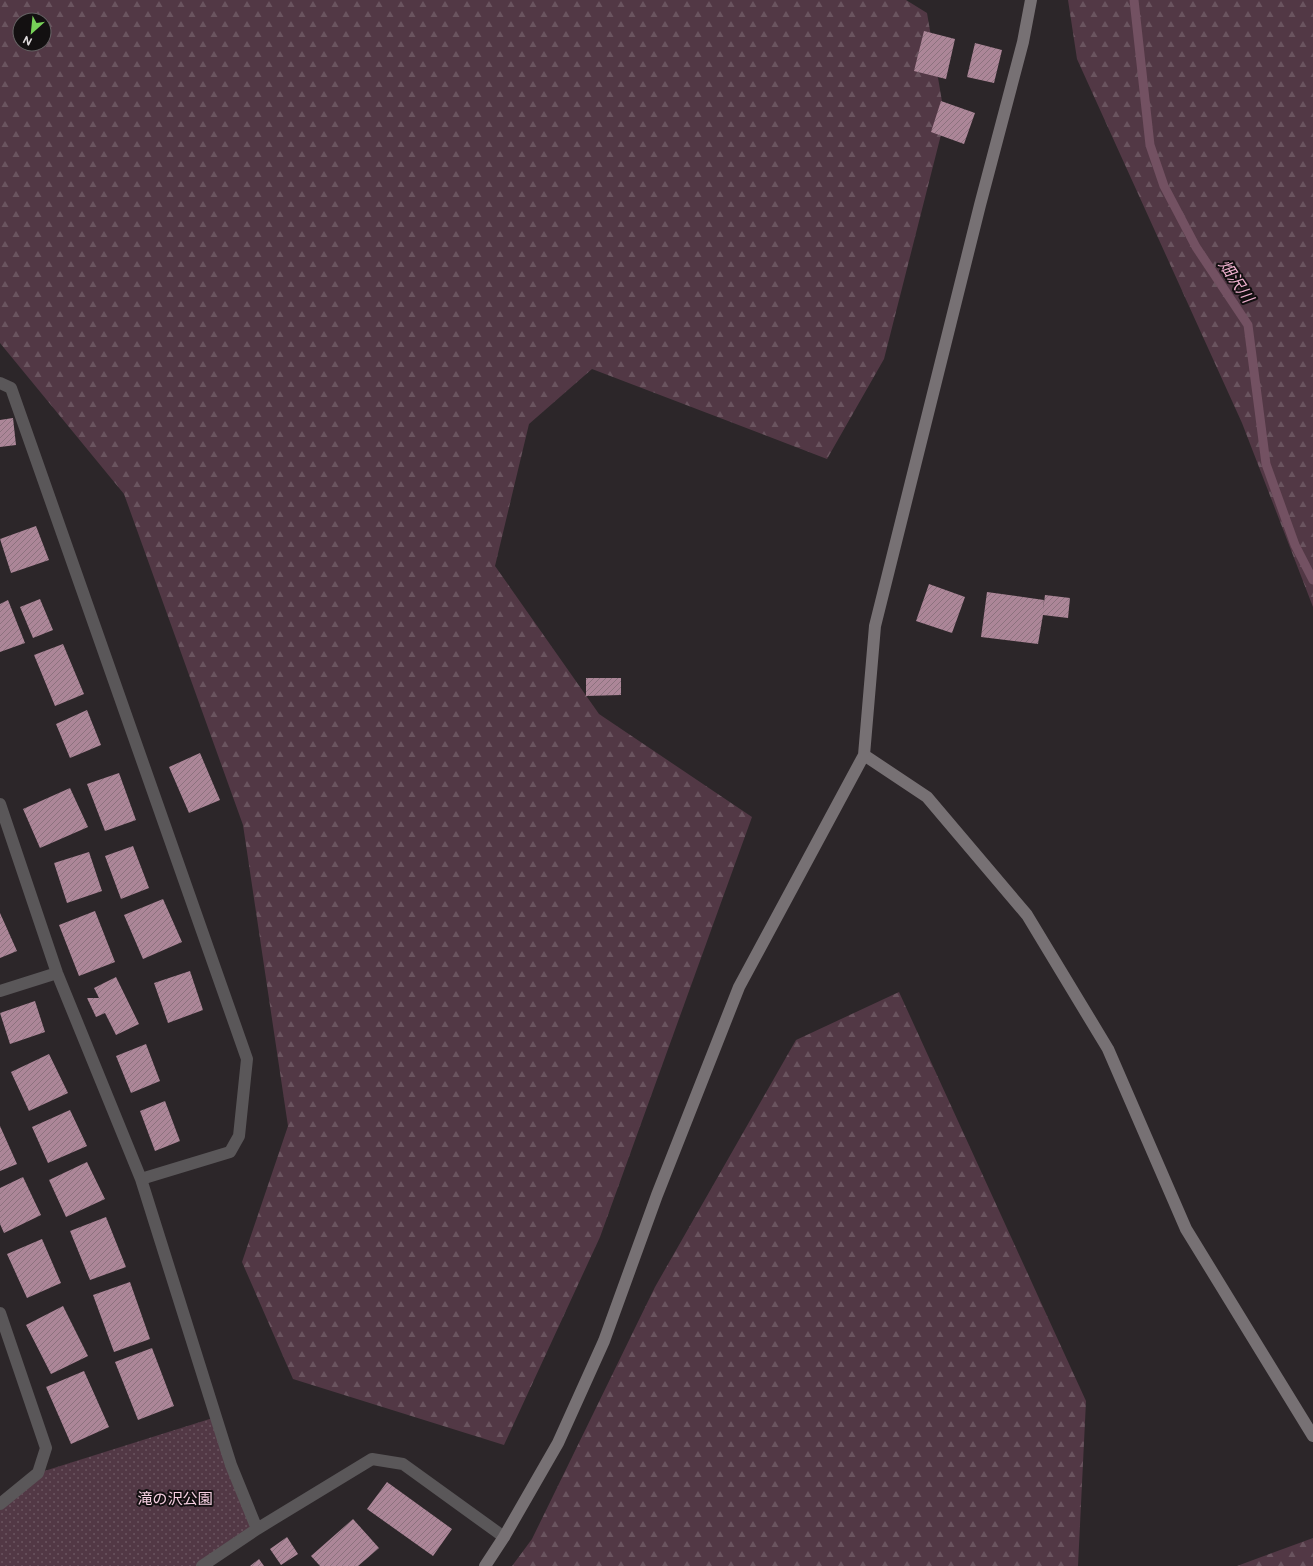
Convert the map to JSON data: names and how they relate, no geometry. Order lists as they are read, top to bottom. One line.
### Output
{"water":["畑沢川"],"parks":["滝の沢公園"],"north":"bottom left"}
